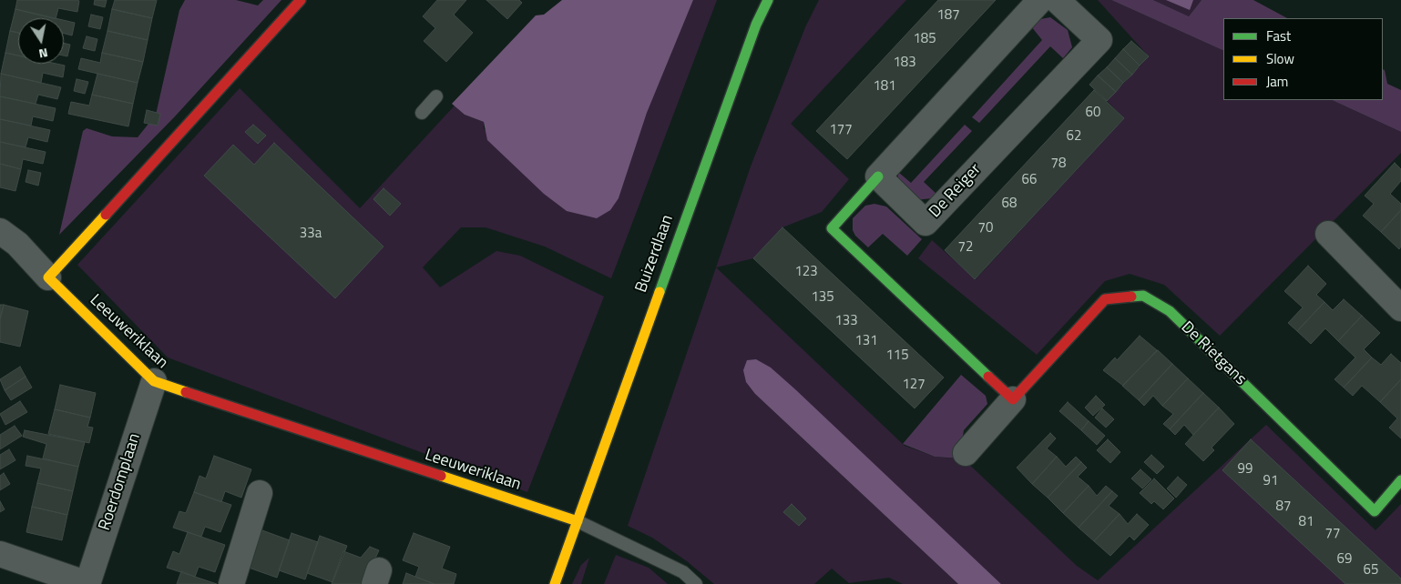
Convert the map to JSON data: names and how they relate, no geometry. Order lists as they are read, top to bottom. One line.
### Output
{"streets":{"street":["De Reiger","Buizerdlaan","Leeuweriklaan","De Rietgans","Roerdomplaan"]},"crossings":[["Buizerdlaan","Leeuweriklaan"],["Leeuweriklaan","Roerdomplaan"]],"house_numbers":["187","185","183","181","60","177","62","78","66","68","70","33a","72","123","135","133","131","115","127","99","91","87","81","77","69","65"],"legend":["Fast","Slow","Jam"],"north":"bottom"}
